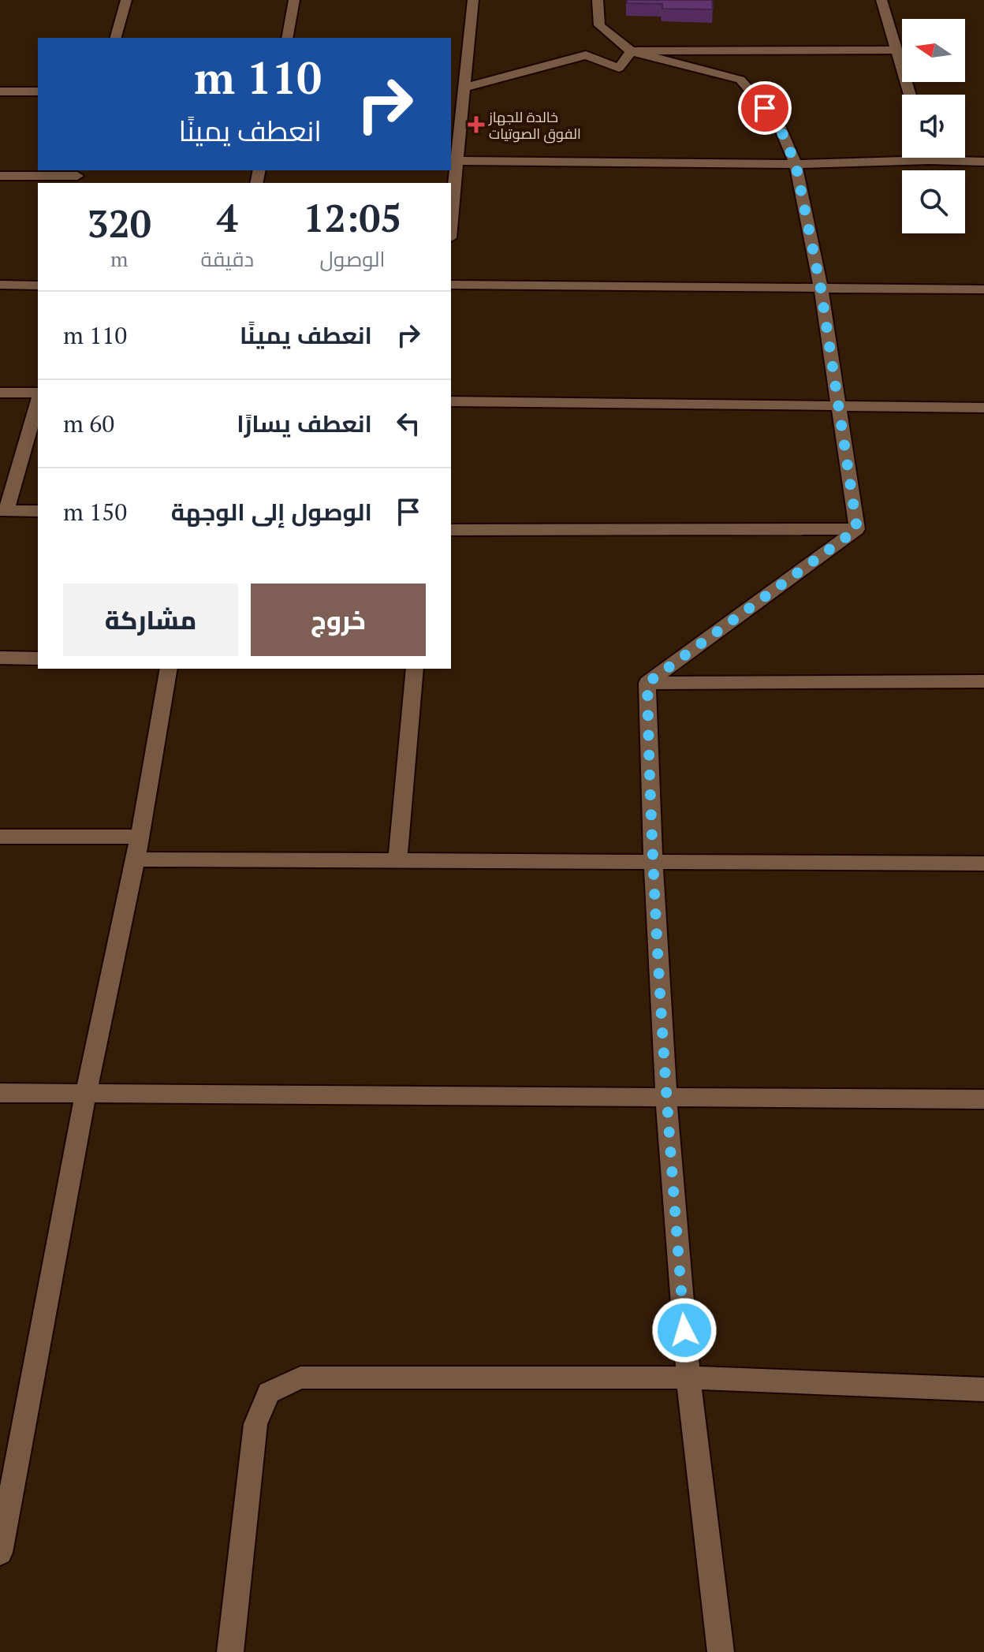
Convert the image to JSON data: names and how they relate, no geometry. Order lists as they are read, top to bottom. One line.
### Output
{"places":{"health":["خالدة للجهاز الفوق الصوتيات"]},"north":"left","page":{"turn":["110 m","انعطف يمينًا"],"eta":["12:05","الوصول","4","دقيقة","320","m"],"list":[{"name":"انعطف يمينًا","value":"110 m"},{"name":"انعطف يسارًا","value":"60 m"},{"name":"الوصول إلى الوجهة","value":"150 m"}],"buttons":["خروج","مشاركة"]}}
